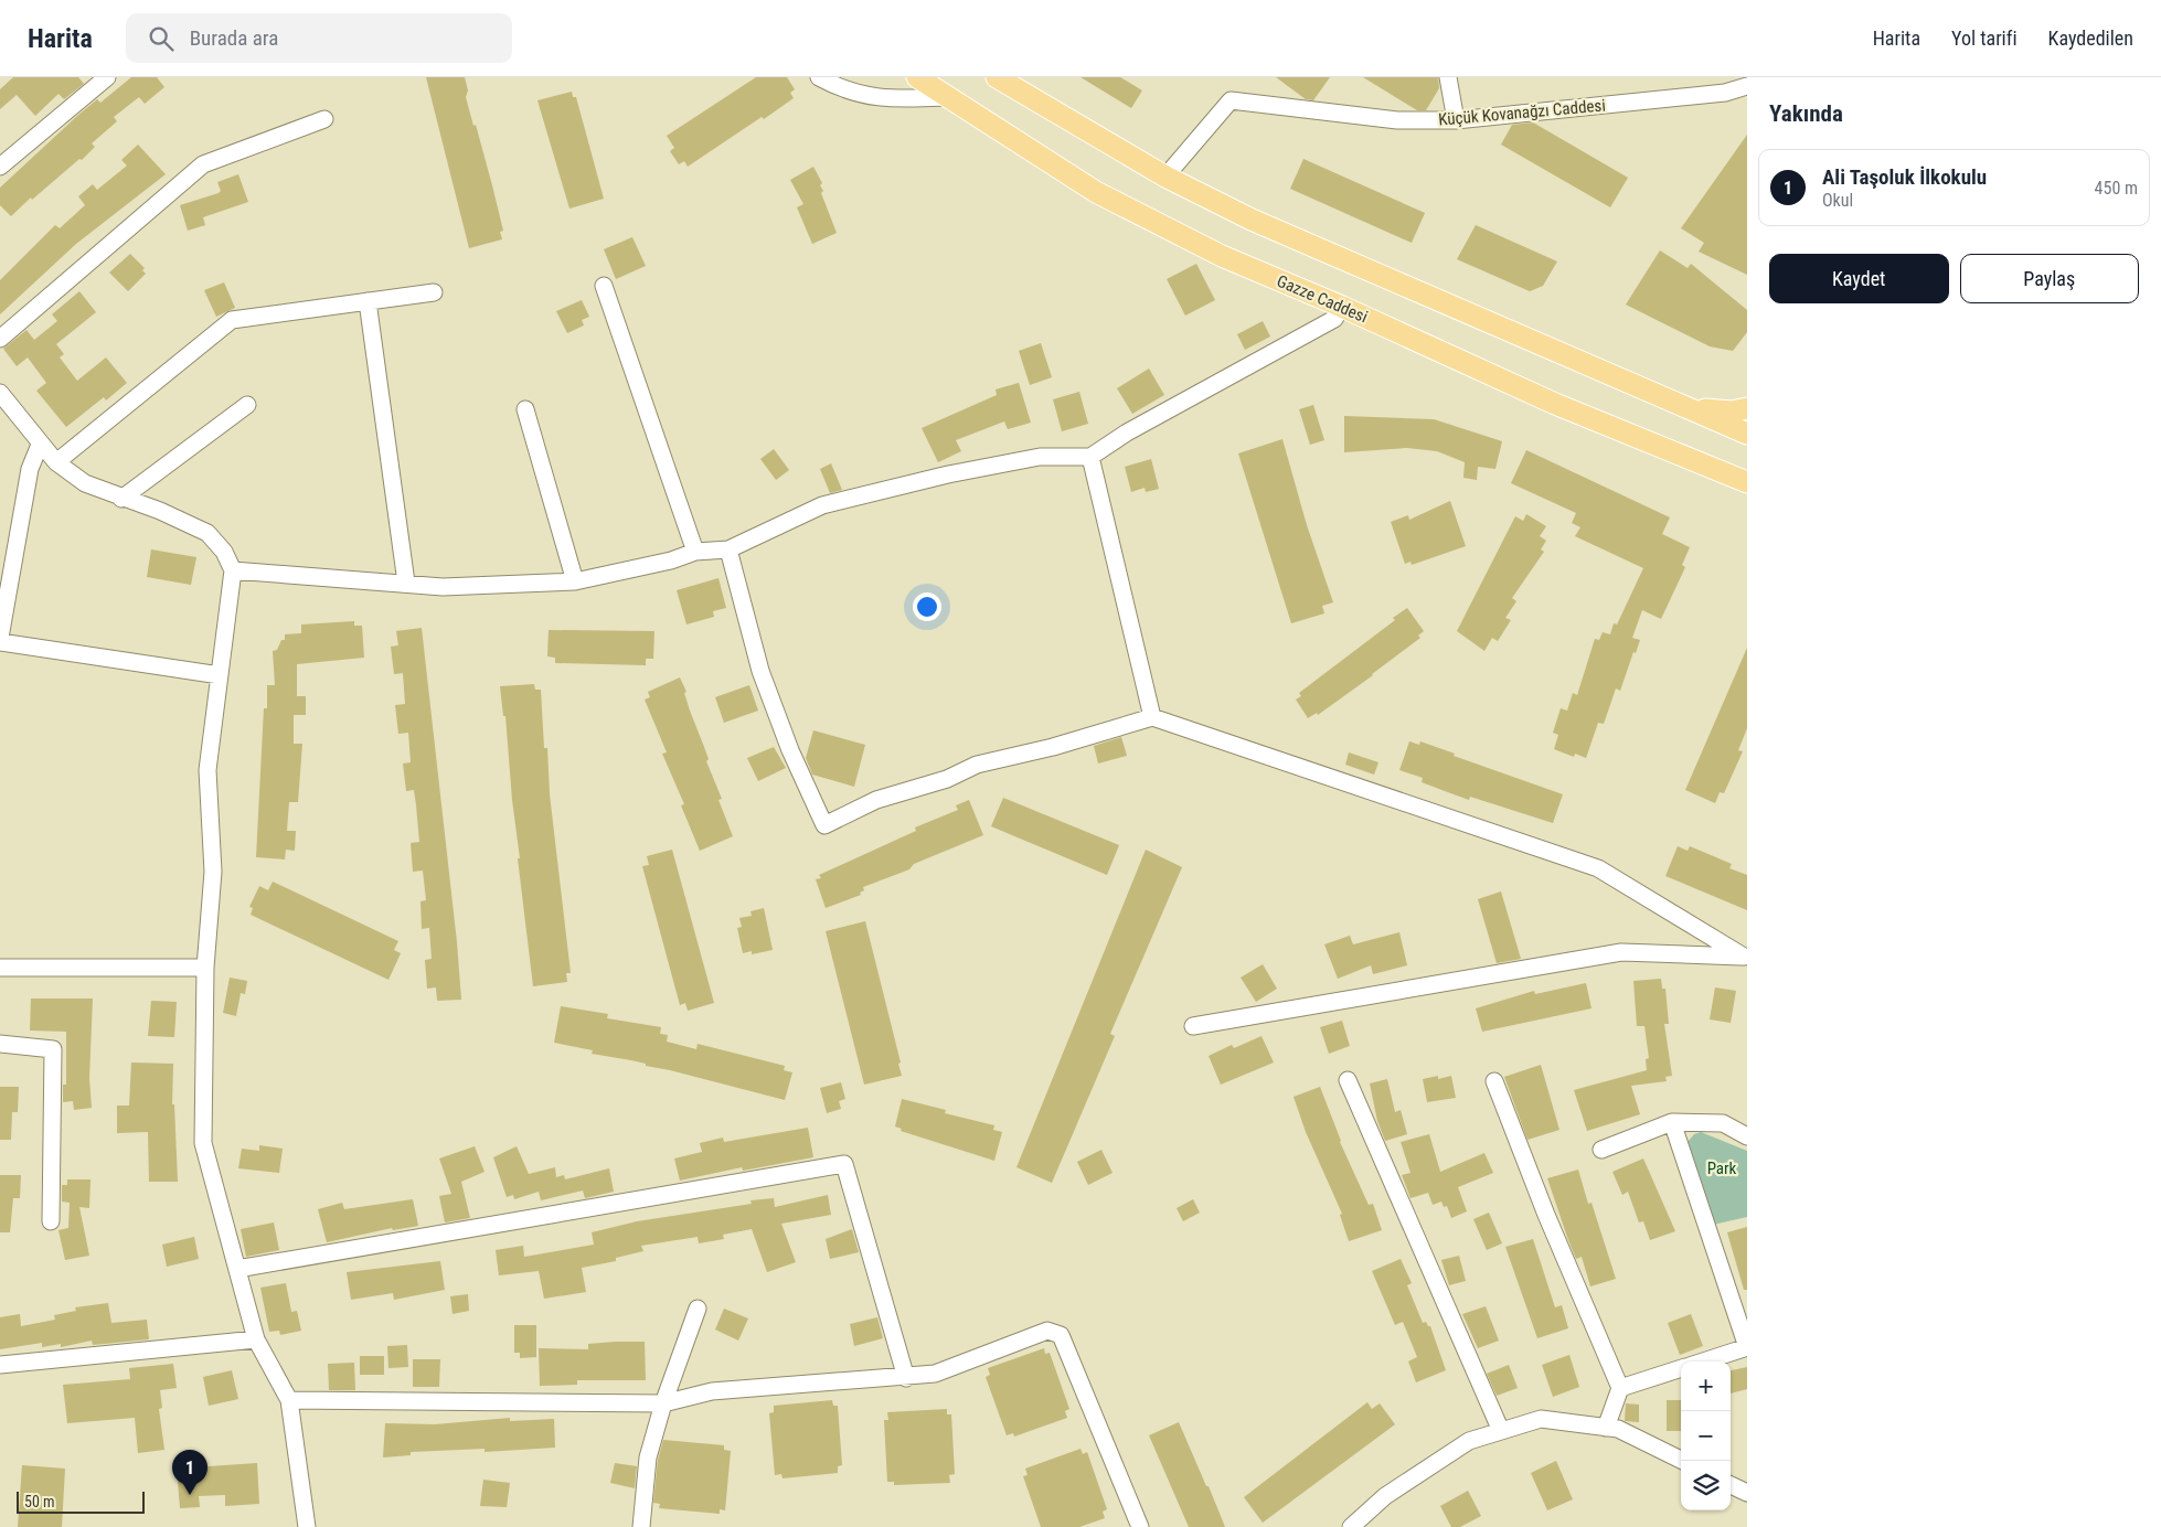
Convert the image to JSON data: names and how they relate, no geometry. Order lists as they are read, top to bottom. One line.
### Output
{"streets":{"main road":["Gazze Caddesi"],"street":["Küçük Kovanağzı Caddesi"]},"parks":["Park"],"scale_bar":"50 m","page":{"header":"Harita","search":"Burada ara","nav":["Harita","Yol tarifi","Kaydedilen"],"heading":"Yakında","list":[{"mark":"1","name":"Ali Taşoluk İlkokulu","note":"Okul","value":"450 m"}],"buttons":["Kaydet","Paylaş"],"map_buttons":["+","−"],"pins":"1","scale":"50 m"}}
